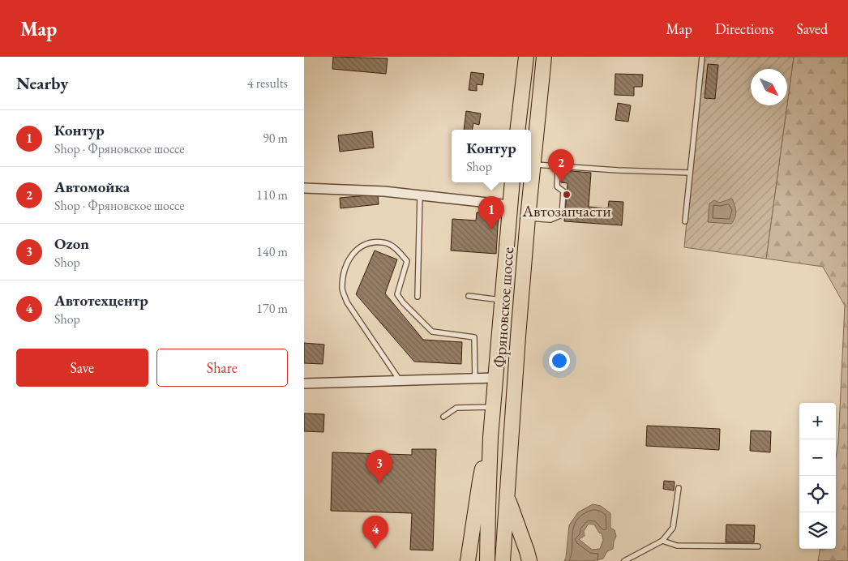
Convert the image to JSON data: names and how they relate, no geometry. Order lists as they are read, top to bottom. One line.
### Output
{"streets":{"main road":["Фряновское шоссе"]},"places":["Автозапчасти"],"north":"bottom right","page":{"header":"Map","nav":["Map","Directions","Saved"],"heading":["Nearby","4 results"],"list":[{"mark":"1","name":"Контур","note":"Shop · Фряновское шоссе","value":"90 m"},{"mark":"2","name":"Автомойка","note":"Shop · Фряновское шоссе","value":"110 m"},{"mark":"3","name":"Ozon","note":"Shop","value":"140 m"},{"mark":"4","name":"Автотехцентр","note":"Shop","value":"170 m"}],"popup":["Контур","Shop"],"pins":["2","1","3","4"],"buttons":["Save","Share"],"map_buttons":["+","−"]}}
